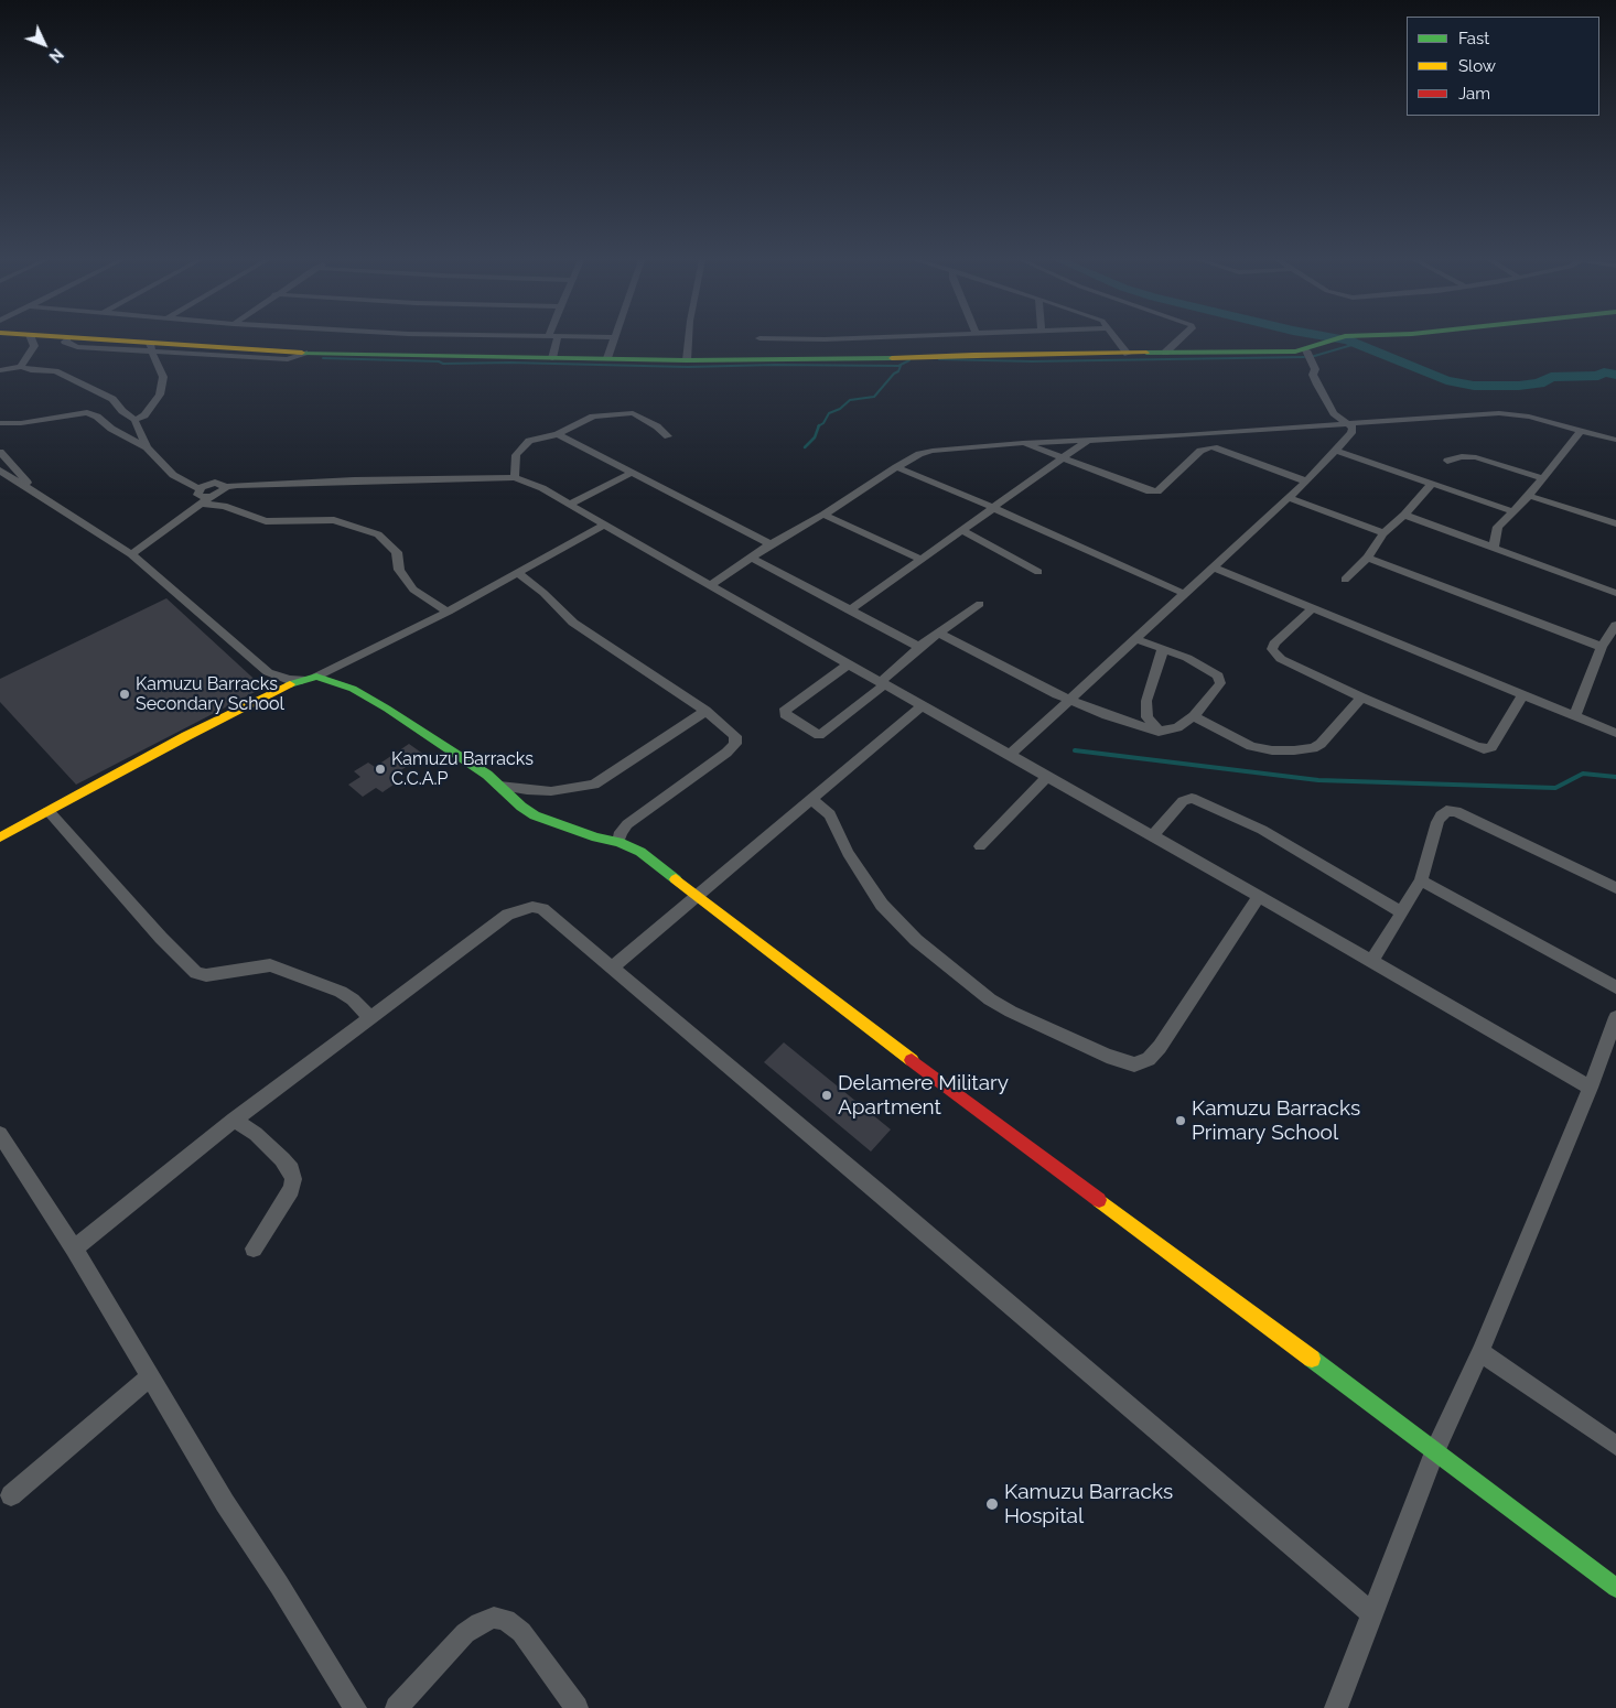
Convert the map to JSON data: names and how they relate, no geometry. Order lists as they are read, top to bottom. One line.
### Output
{"places":["Kamuzu Barracks Secondary School","Kamuzu Barracks C.C.A.P","Delamere Military Apartment","Kamuzu Barracks Primary School","Kamuzu Barracks Hospital"],"legend":["Fast","Slow","Jam"],"north":"bottom right"}
